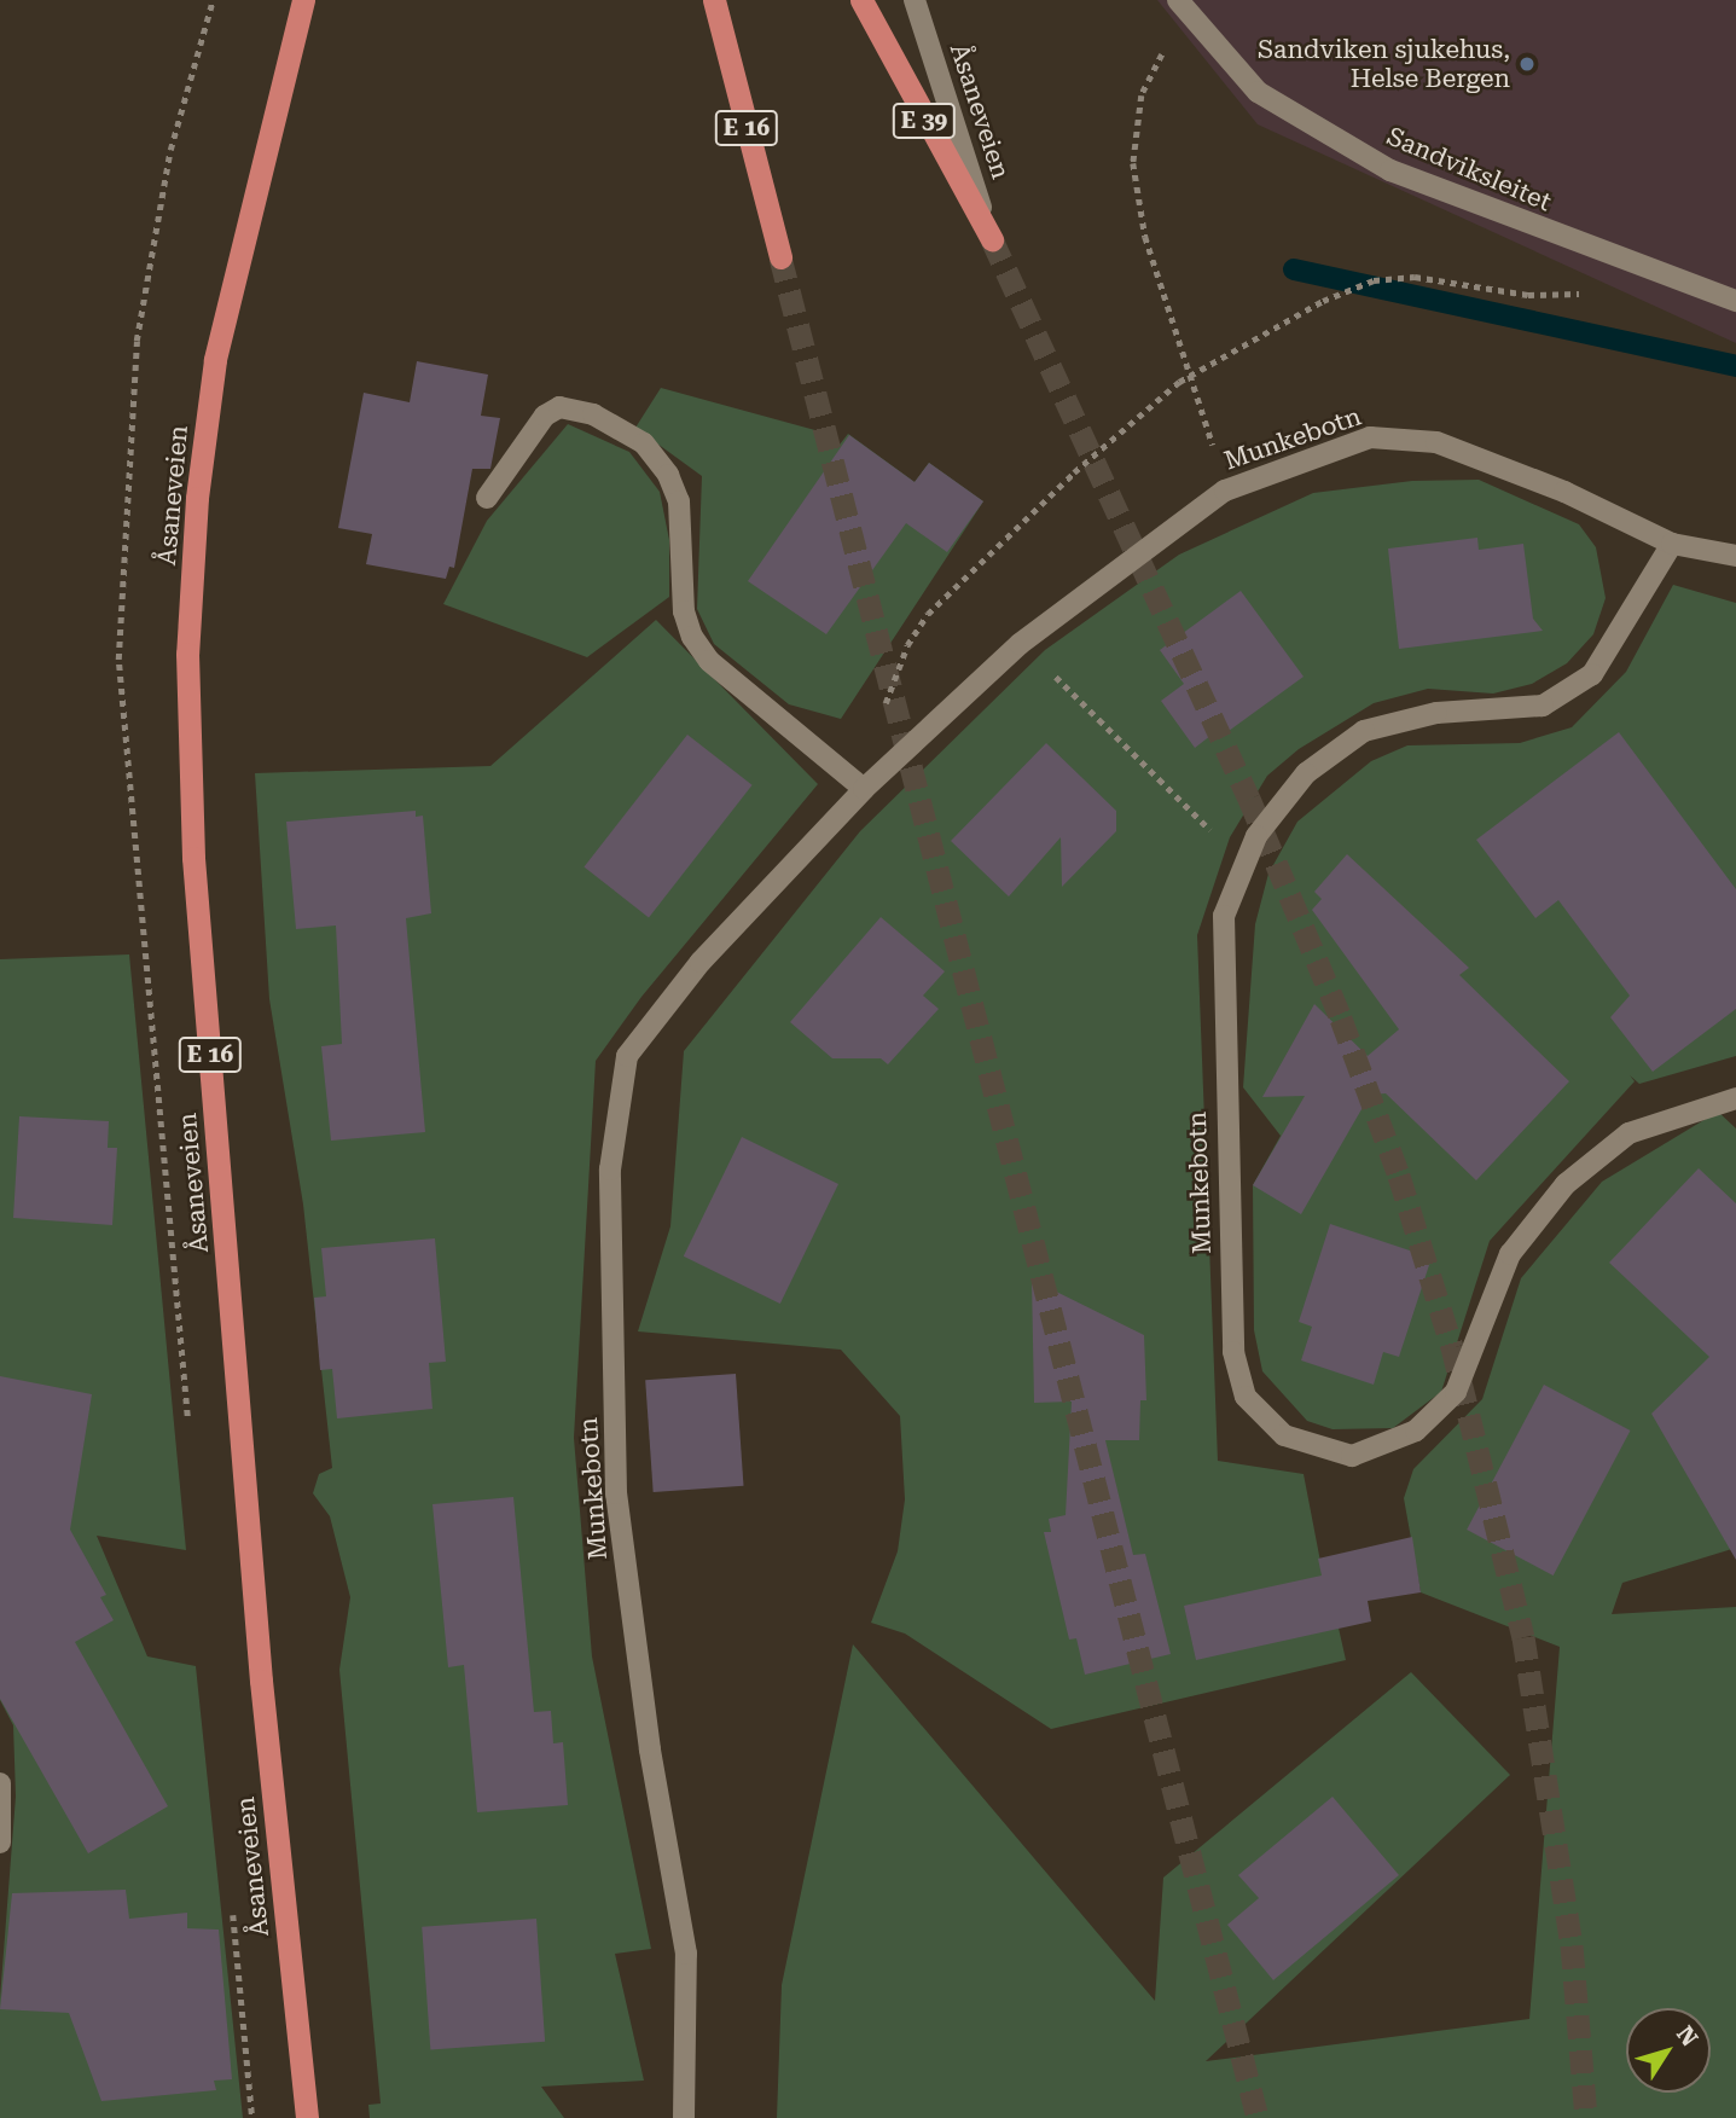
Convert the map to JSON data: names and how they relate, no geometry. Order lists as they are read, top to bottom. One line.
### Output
{"streets":{"highway":["Åsaneveien","E 39","E 16"],"street":["Sandviksleitet","Munkebotn"]},"crossings":[["Åsaneveien","E 39"]],"places":["Sandviken sjukehus, Helse Bergen"],"north":"top right"}
